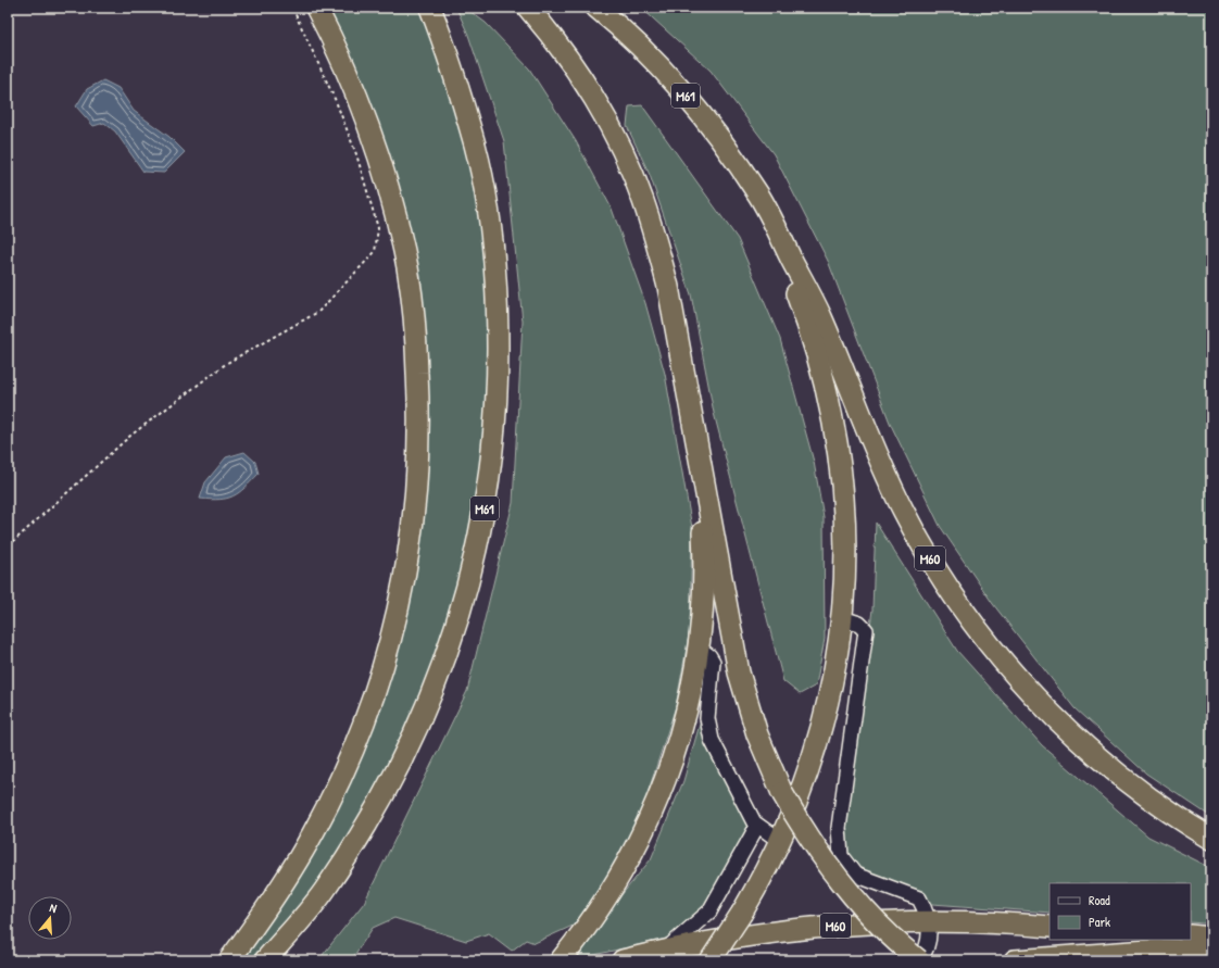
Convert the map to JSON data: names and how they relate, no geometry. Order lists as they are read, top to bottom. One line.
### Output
{"streets":{"highway":["M61","M60"]},"crossings":[["M61","M60"]],"legend":["Road","Park"],"north":"top"}
